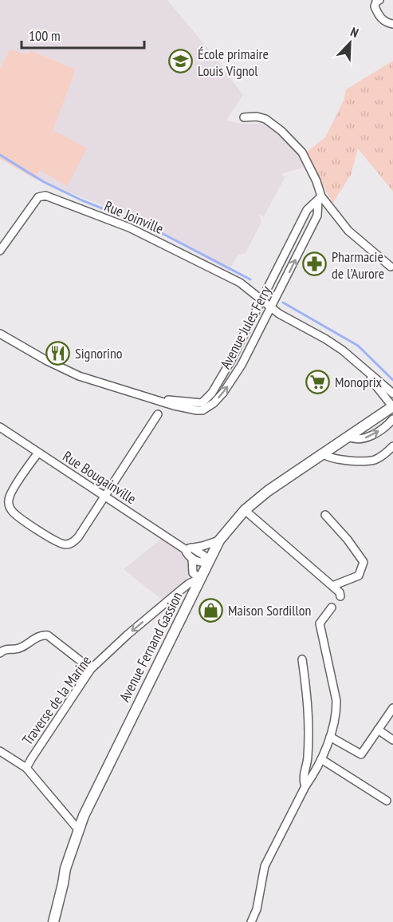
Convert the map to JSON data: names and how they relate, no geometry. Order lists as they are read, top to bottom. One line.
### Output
{"streets":{"street":["Rue Joinville","Avenue Jules Ferry","Rue Bougainville","Avenue Fernand Gassion","Traverse de la Marine"]},"crossings":[["Rue Joinville","Avenue Jules Ferry"],["Rue Bougainville","Avenue Fernand Gassion"],["Rue Bougainville","Traverse de la Marine"],["Avenue Fernand Gassion","Traverse de la Marine"]],"one_way":["Traverse de la Marine"],"places":{"school or university":["École primaire Louis Vignol"],"pharmacy":["Pharmacie de l'Aurore"],"restaurant":["Signorino"],"supermarket":["Monoprix"],"shop":["Maison Sordillon"]},"scale_bar":"100 m","north":"top right"}
